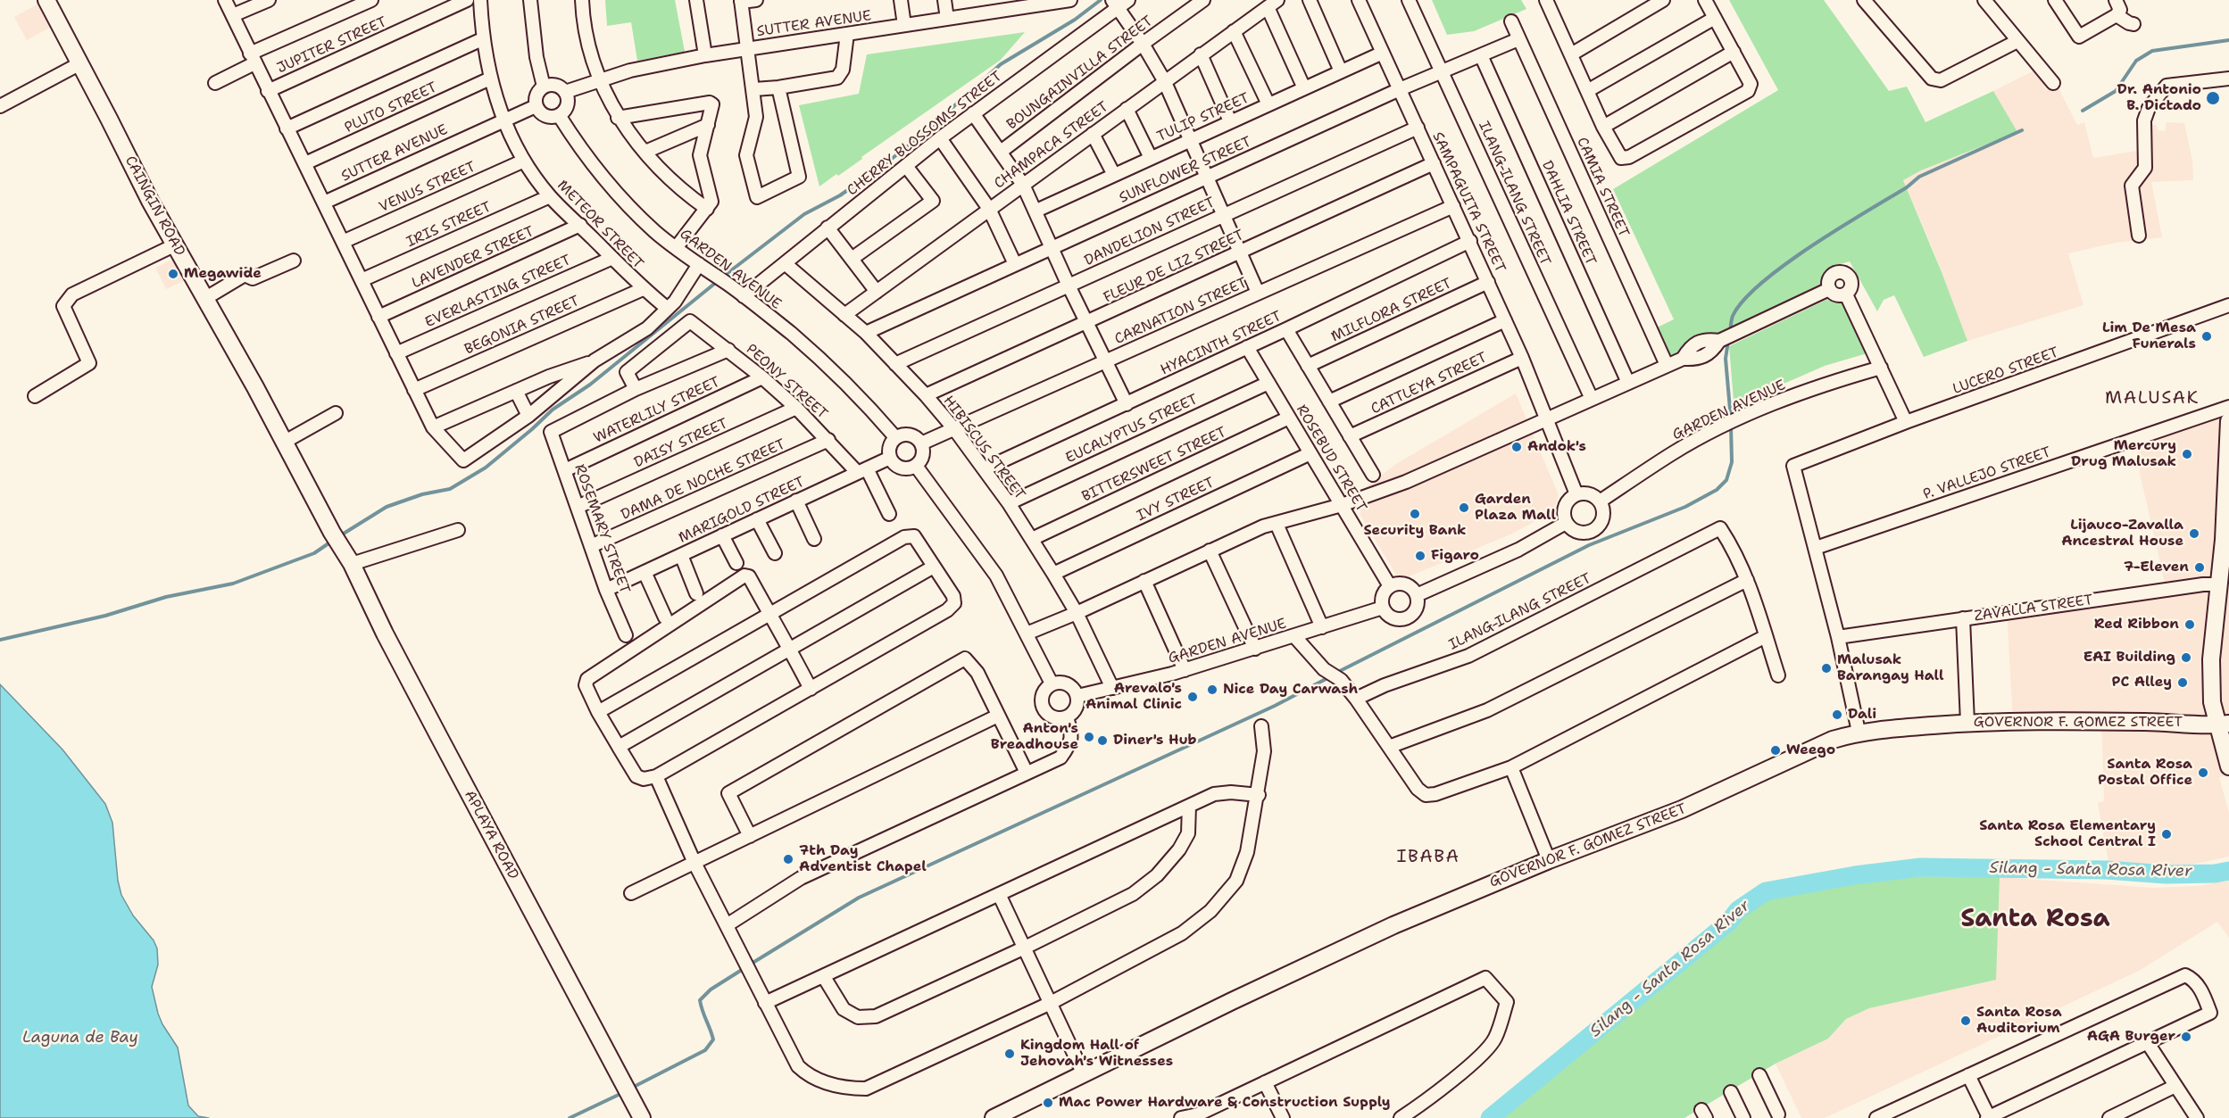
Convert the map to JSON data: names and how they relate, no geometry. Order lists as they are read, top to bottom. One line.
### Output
{"streets":{"street":["SUTTER AVENUE","JUPITER STREET","BOUNGAINVILLA STREET","PLUTO STREET","TULIP STREET","CHERRY BLOSSOMS STREET","CHAMPACA STREET","SUNFLOWER STREET","VENUS STREET","CAMIA STREET","ILANG-ILANG STREET","SAMPAGUITA STREET","CAINGIN ROAD","DAHLIA STREET","IRIS STREET","METEOR STREET","DANDELION STREET","LAVENDER STREET","FLEUR DE LIZ STREET","GARDEN AVENUE","EVERLASTING STREET","MILFLORA STREET","CARNATION STREET","BEGONIA STREET","HYACINTH STREET","LUCERO STREET","PEONY STREET","CATTLEYA STREET","WATERLILY STREET","EUCALYPTUS STREET","DAISY STREET","HIBISCUS STREET","ROSEBUD STREET","BITTERSWEET STREET","P. VALLEJO STREET","DAMA DE NOCHE STREET","IVY STREET","MARIGOLD STREET","ROSEMARY STREET","ZAVALLA STREET","GOVERNOR F. GOMEZ STREET","APLAYA ROAD"]},"crossings":[["SUTTER AVENUE","METEOR STREET"],["SUTTER AVENUE","GARDEN AVENUE"],["PLUTO STREET","METEOR STREET"],["TULIP STREET","SAMPAGUITA STREET"],["CHERRY BLOSSOMS STREET","GARDEN AVENUE"],["CHERRY BLOSSOMS STREET","HIBISCUS STREET"],["CHAMPACA STREET","HIBISCUS STREET"],["SUNFLOWER STREET","CAMIA STREET"],["SUNFLOWER STREET","ILANG-ILANG STREET"],["SUNFLOWER STREET","SAMPAGUITA STREET"],["SUNFLOWER STREET","DAHLIA STREET"],["SUNFLOWER STREET","HIBISCUS STREET"],["VENUS STREET","METEOR STREET"],["SAMPAGUITA STREET","DANDELION STREET"],["SAMPAGUITA STREET","FLEUR DE LIZ STREET"],["SAMPAGUITA STREET","GARDEN AVENUE"],["SAMPAGUITA STREET","MILFLORA STREET"],["SAMPAGUITA STREET","CARNATION STREET"],["SAMPAGUITA STREET","HYACINTH STREET"],["SAMPAGUITA STREET","CATTLEYA STREET"],["CAINGIN ROAD","APLAYA ROAD"],["IRIS STREET","METEOR STREET"],["METEOR STREET","LAVENDER STREET"],["METEOR STREET","EVERLASTING STREET"],["METEOR STREET","BEGONIA STREET"],["DANDELION STREET","HIBISCUS STREET"],["FLEUR DE LIZ STREET","HIBISCUS STREET"],["GARDEN AVENUE","CARNATION STREET"],["GARDEN AVENUE","HIBISCUS STREET"],["GARDEN AVENUE","ROSEBUD STREET"],["GARDEN AVENUE","MARIGOLD STREET"],["CARNATION STREET","HIBISCUS STREET"],["CARNATION STREET","MARIGOLD STREET"],["HYACINTH STREET","HIBISCUS STREET"],["HYACINTH STREET","ROSEBUD STREET"],["LUCERO STREET","P. VALLEJO STREET"],["PEONY STREET","WATERLILY STREET"],["PEONY STREET","DAISY STREET"],["PEONY STREET","DAMA DE NOCHE STREET"],["PEONY STREET","MARIGOLD STREET"],["PEONY STREET","ROSEMARY STREET"],["WATERLILY STREET","ROSEMARY STREET"],["EUCALYPTUS STREET","HIBISCUS STREET"],["EUCALYPTUS STREET","ROSEBUD STREET"],["DAISY STREET","ROSEMARY STREET"],["HIBISCUS STREET","BITTERSWEET STREET"],["HIBISCUS STREET","IVY STREET"],["ROSEBUD STREET","BITTERSWEET STREET"],["ROSEBUD STREET","IVY STREET"],["DAMA DE NOCHE STREET","ROSEMARY STREET"],["MARIGOLD STREET","ROSEMARY STREET"]],"districts":["MALUSAK","IBABA","Santa Rosa"],"water":["Silang - Santa Rosa River","Laguna de Bay"],"places":["Dr. Antonio B. Dictado","Megawide","Lim De Mesa Funerals","Andok's","Mercury Drug Malusak","Garden Plaza Mall","Security Bank","Lijauco-Zavalla Ancestral House","Figaro","7-Eleven","Red Ribbon","EAI Building","Malusak Barangay Hall","PC Alley","Nice Day Carwash","Arevalo's Animal Clinic","Dali","Anton's Breadhouse","Diner's Hub","Weego","Santa Rosa Postal Office","Santa Rosa Elementary School Central I","7th Day Adventist Chapel","Santa Rosa Auditorium","AGA Burger","Kingdom Hall of Jehovah's Witnesses","Mac Power Hardware & Construction Supply"]}
